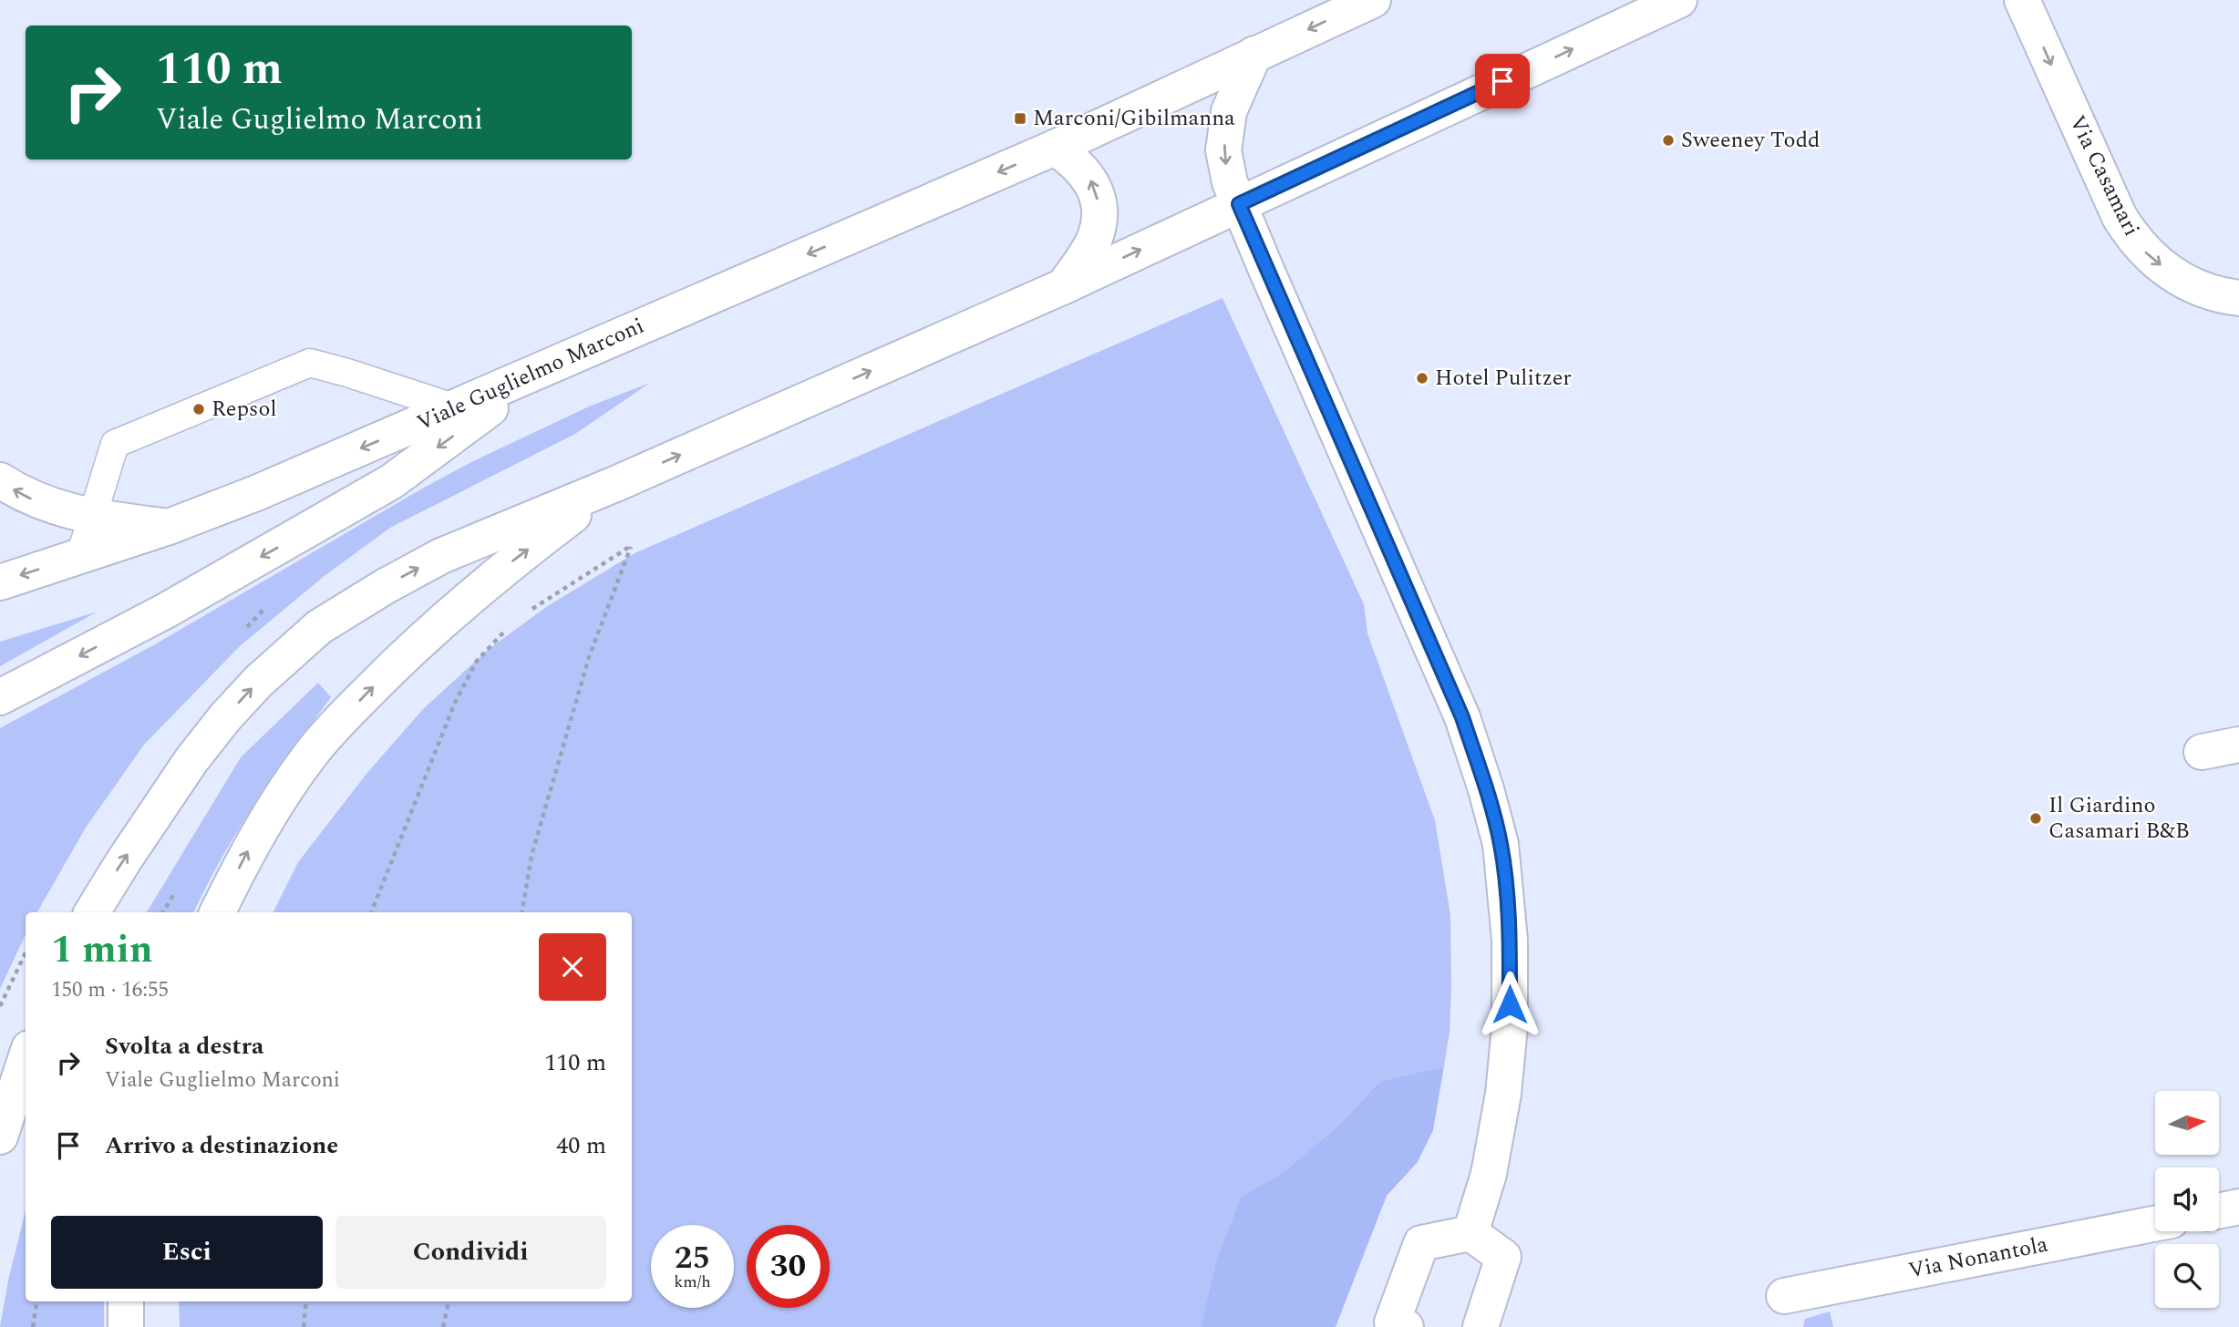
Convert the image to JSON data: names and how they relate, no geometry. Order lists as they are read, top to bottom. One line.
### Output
{"streets":{"main road":["Via Casamari","Viale Guglielmo Marconi","Via Nonantola"]},"one_way":["Via Casamari"],"places":{"transit":["Marconi/Gibilmanna"],"other":["Sweeney Todd","Hotel Pulitzer","Repsol","Il Giardino Casamari B&B"]},"north":"right","page":{"turn":["110 m","Viale Guglielmo Marconi"],"heading":["1 min","150 m · 16:55"],"list":[{"name":"Svolta a destra","note":"Viale Guglielmo Marconi","value":"110 m"},{"name":"Arrivo a destinazione","value":"40 m"}],"buttons":["Esci","Condividi"],"speed":"25 km/h","limit":"30"}}
